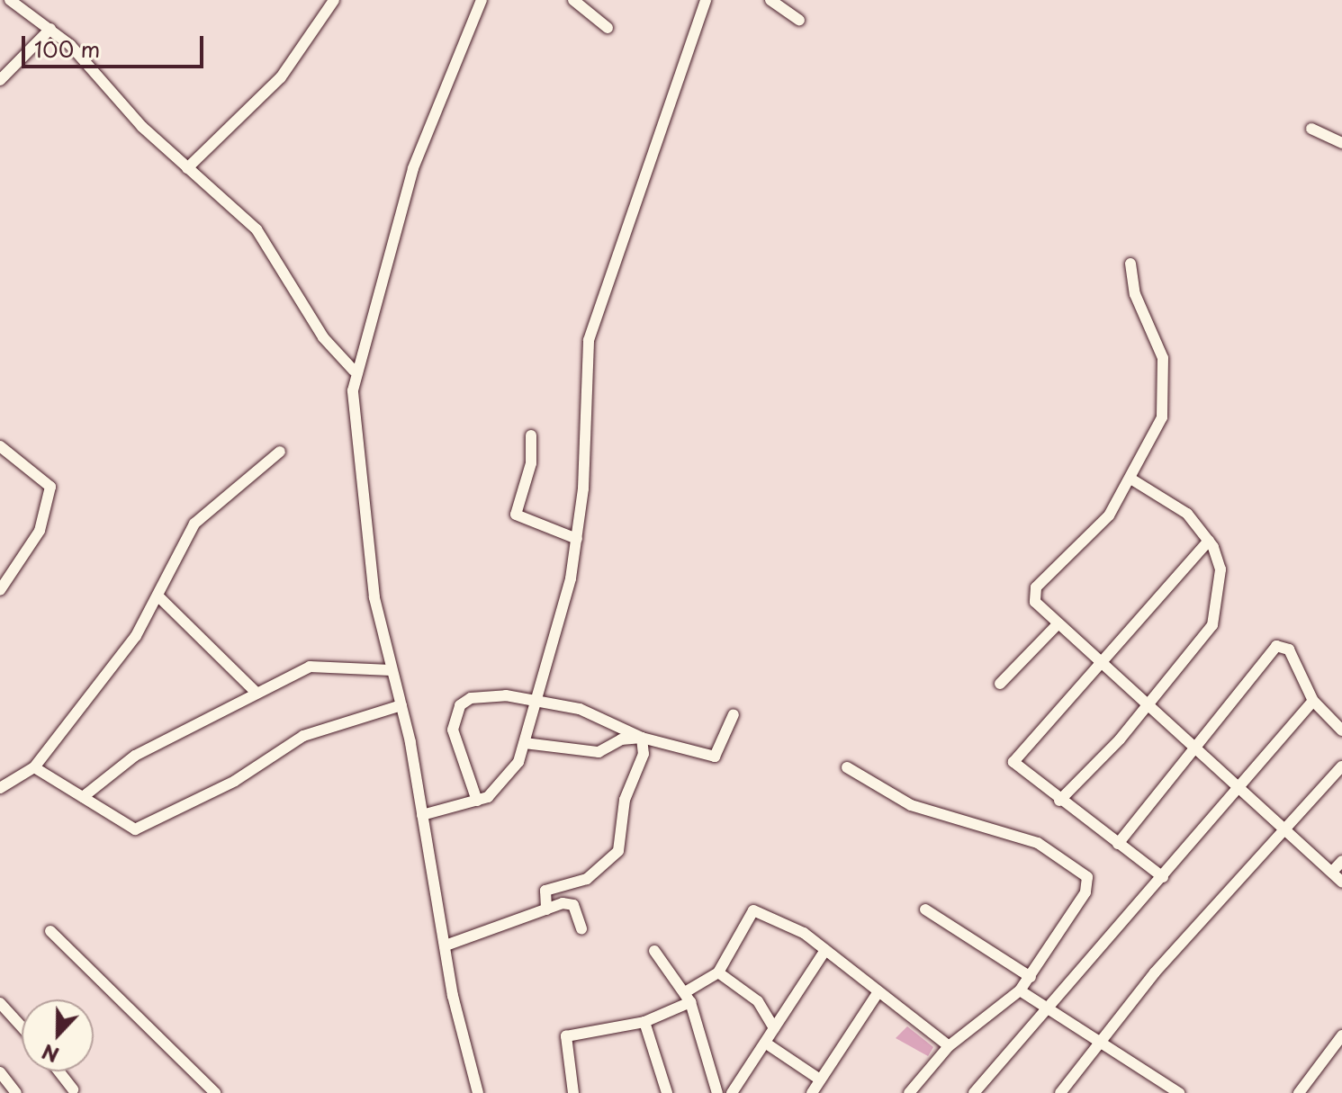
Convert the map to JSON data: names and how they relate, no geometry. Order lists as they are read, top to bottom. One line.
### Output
{"scale_bar":"100 m","north":"bottom"}
